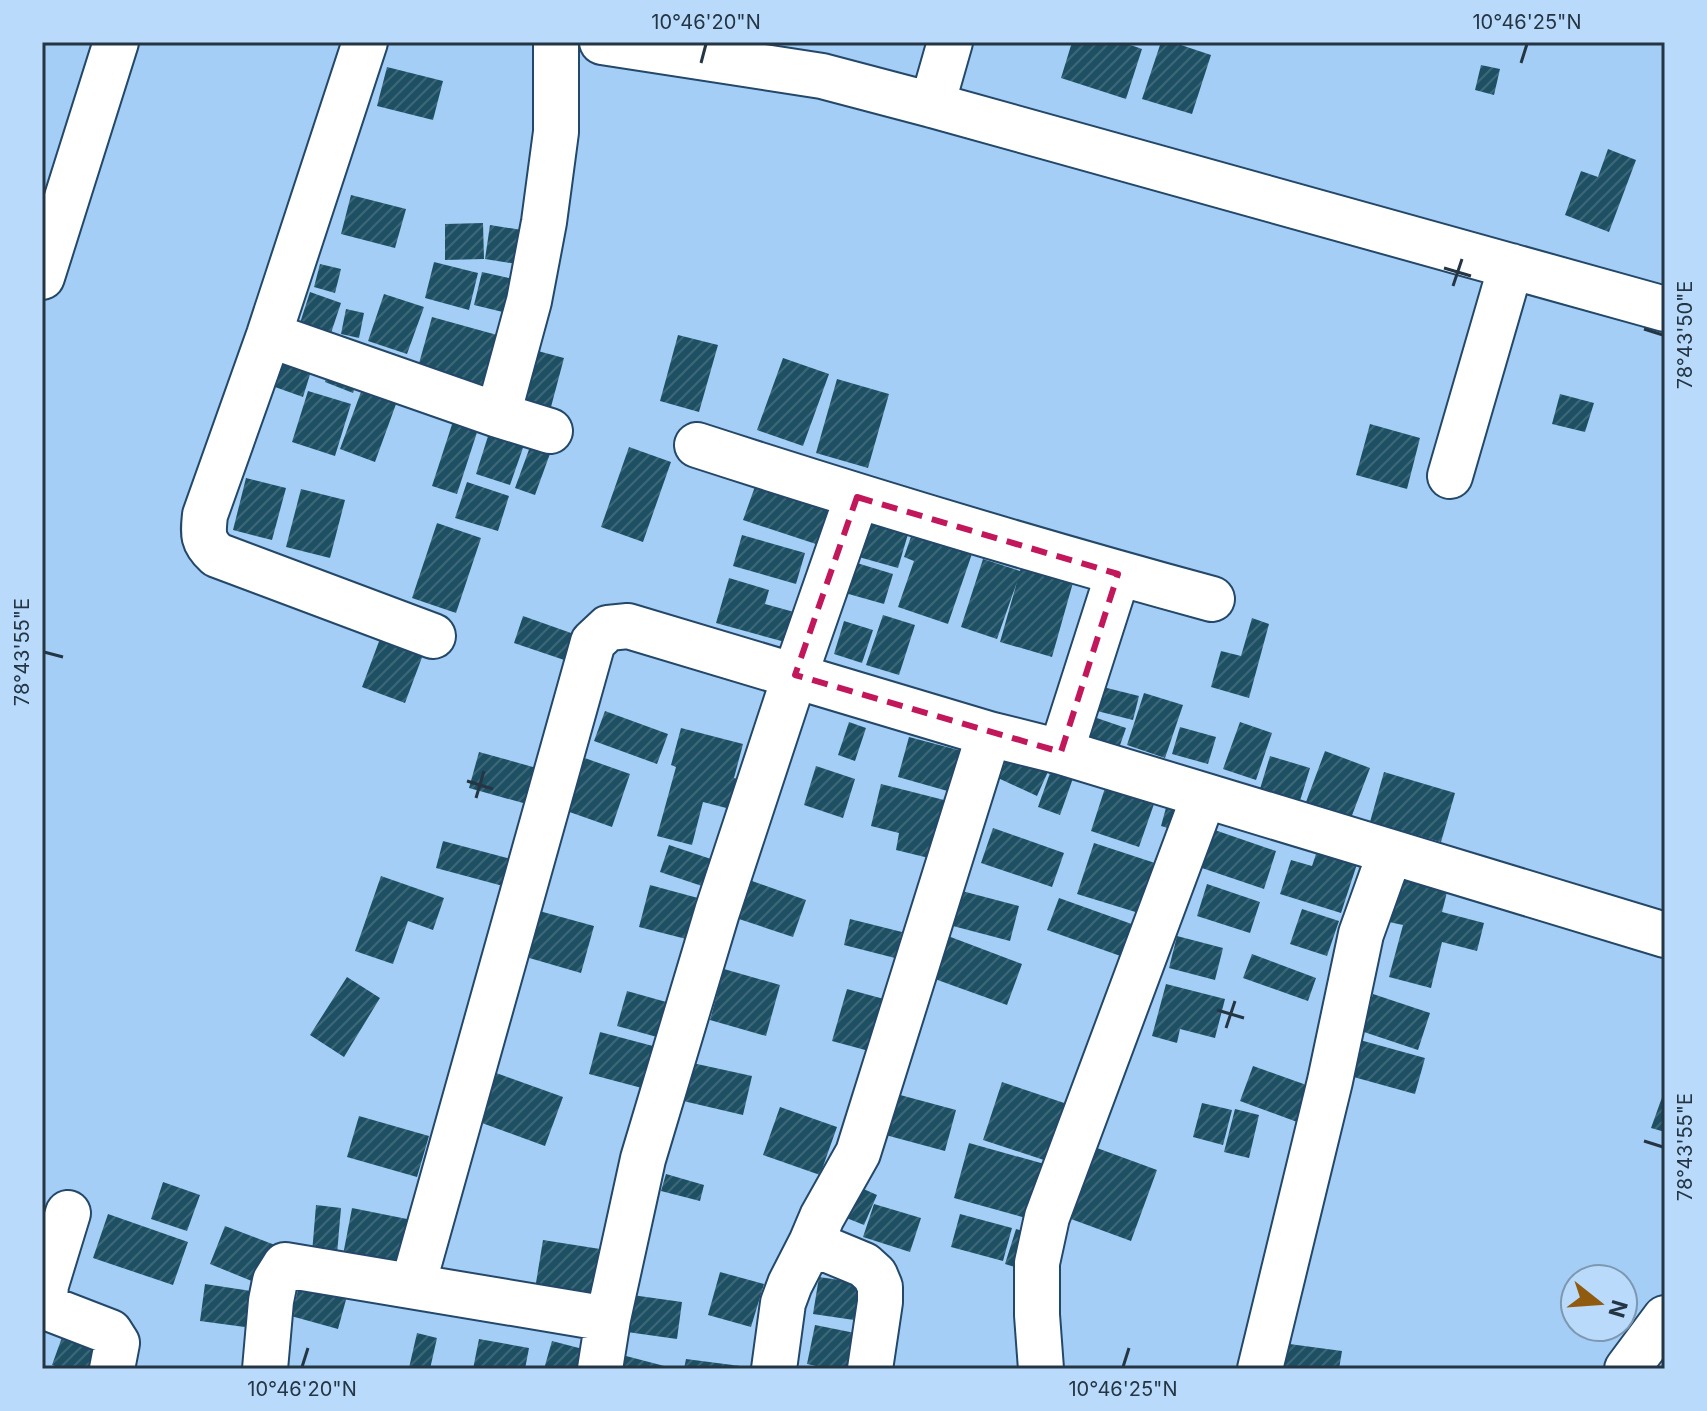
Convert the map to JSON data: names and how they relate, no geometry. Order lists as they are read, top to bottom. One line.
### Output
{"north":"right","coordinates":["10°46'20\"N","10°46'25\"N","78°43'50\"E","78°43'55\"E"]}
